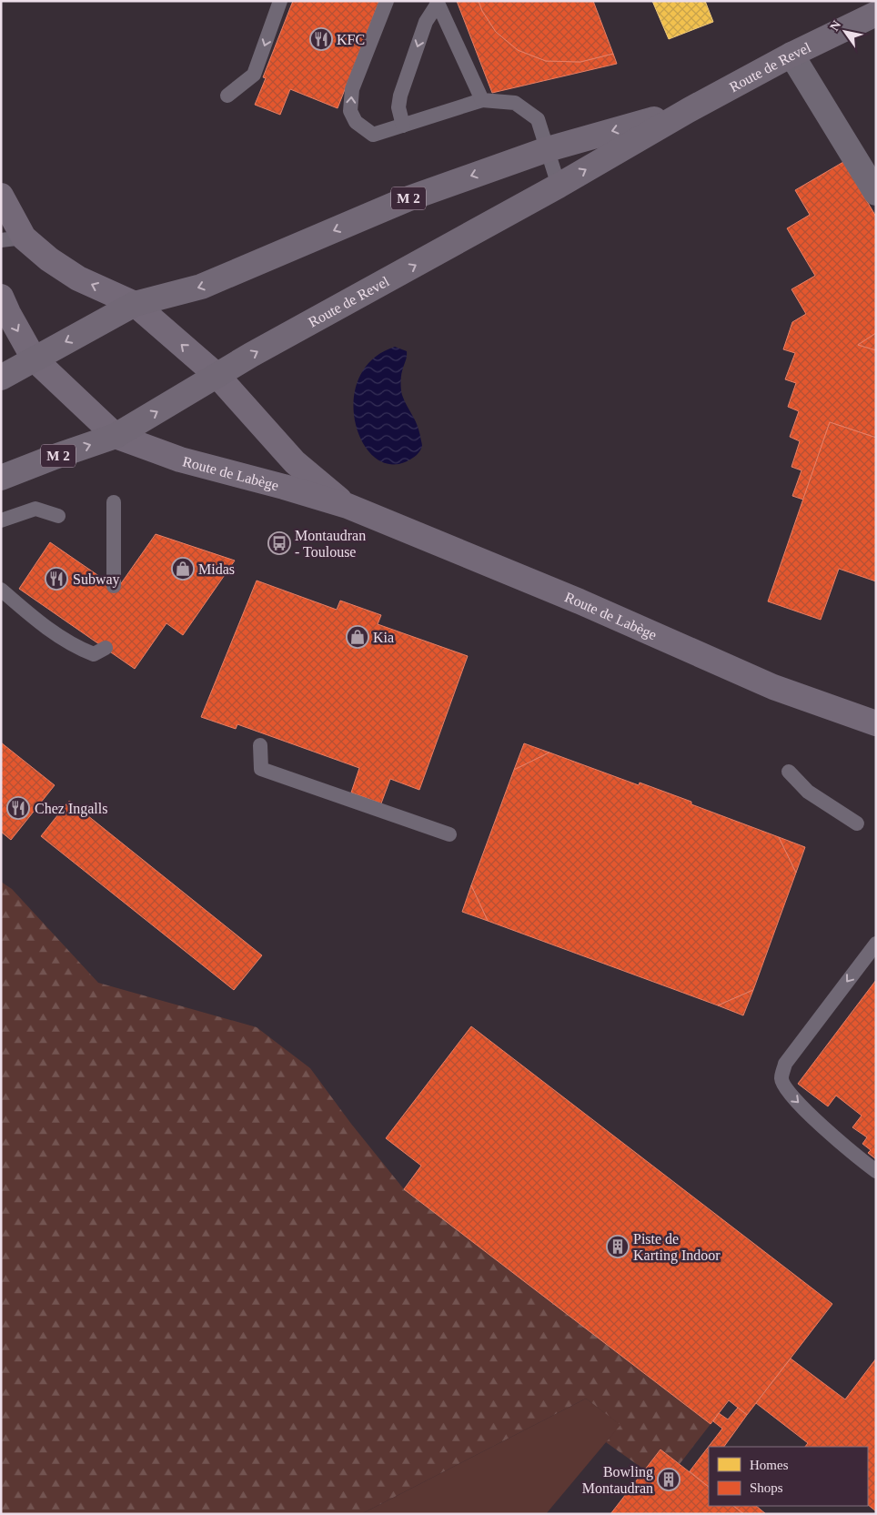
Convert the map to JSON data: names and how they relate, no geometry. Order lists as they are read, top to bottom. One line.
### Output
{"streets":{"main road":["Route de Revel","M 2","Route de Labège"]},"crossings":[["Route de Revel","Route de Labège"]],"places":{"restaurant":["KFC","Subway","Chez Ingalls"],"bus stop":["Montaudran - Toulouse"],"shop":["Midas","Kia"],"building":["Piste de Karting Indoor","Bowling Montaudran"]},"legend":["Homes","Shops"],"north":"top left"}
